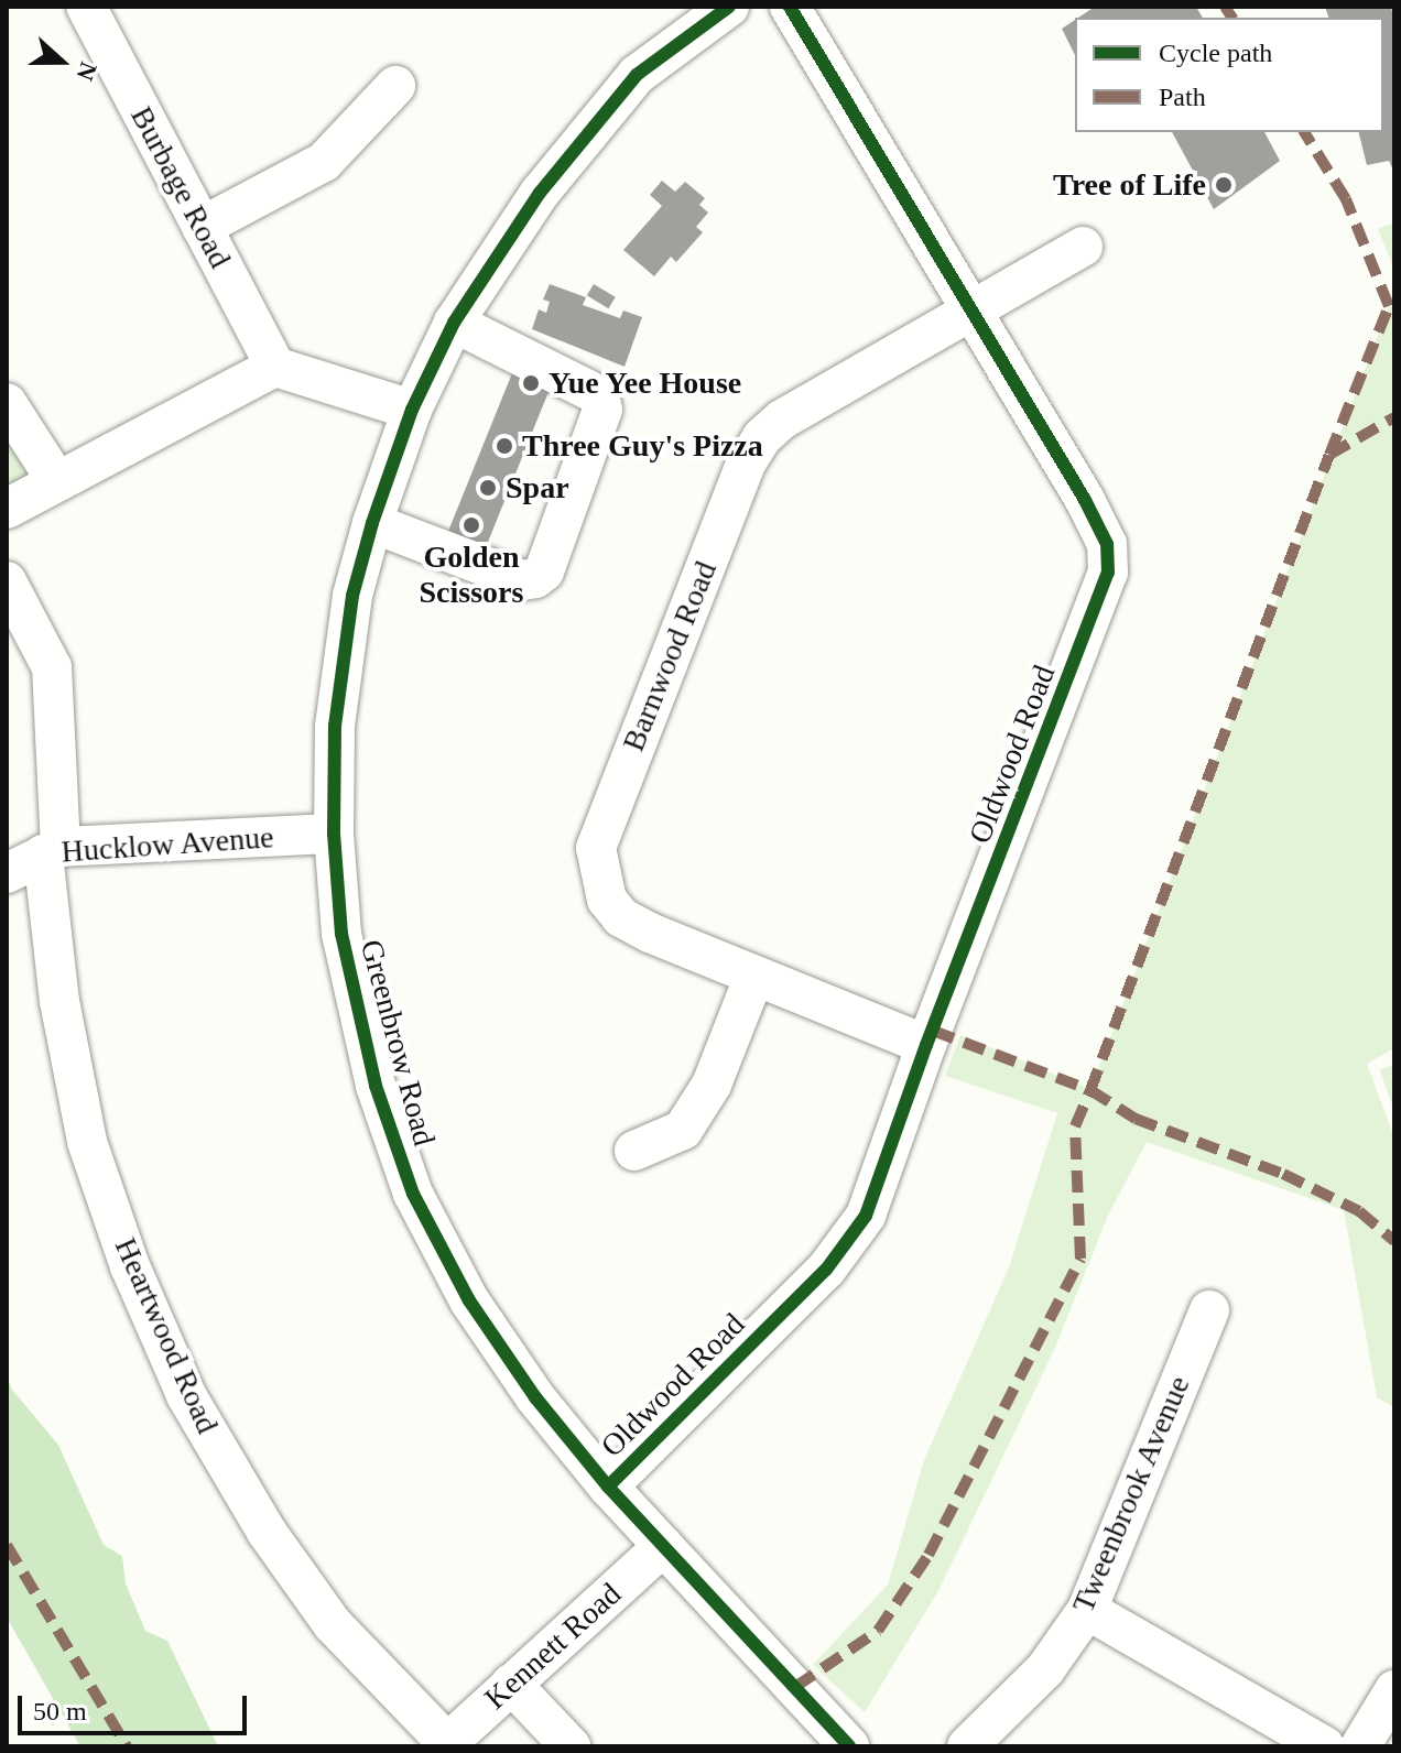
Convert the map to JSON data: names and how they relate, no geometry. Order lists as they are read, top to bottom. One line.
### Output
{"streets":{"street":["Burbage Road","Barnwood Road","Oldwood Road","Hucklow Avenue","Greenbrow Road","Heartwood Road","Tweenbrook Avenue","Kennett Road"]},"crossings":[["Barnwood Road","Oldwood Road"],["Oldwood Road","Greenbrow Road"],["Hucklow Avenue","Greenbrow Road"],["Hucklow Avenue","Heartwood Road"],["Greenbrow Road","Kennett Road"],["Heartwood Road","Kennett Road"]],"places":["Tree of Life","Yue Yee House","Three Guy's Pizza","Spar","Golden Scissors"],"legend":["Cycle path","Path"],"scale_bar":"50 m","north":"right"}
